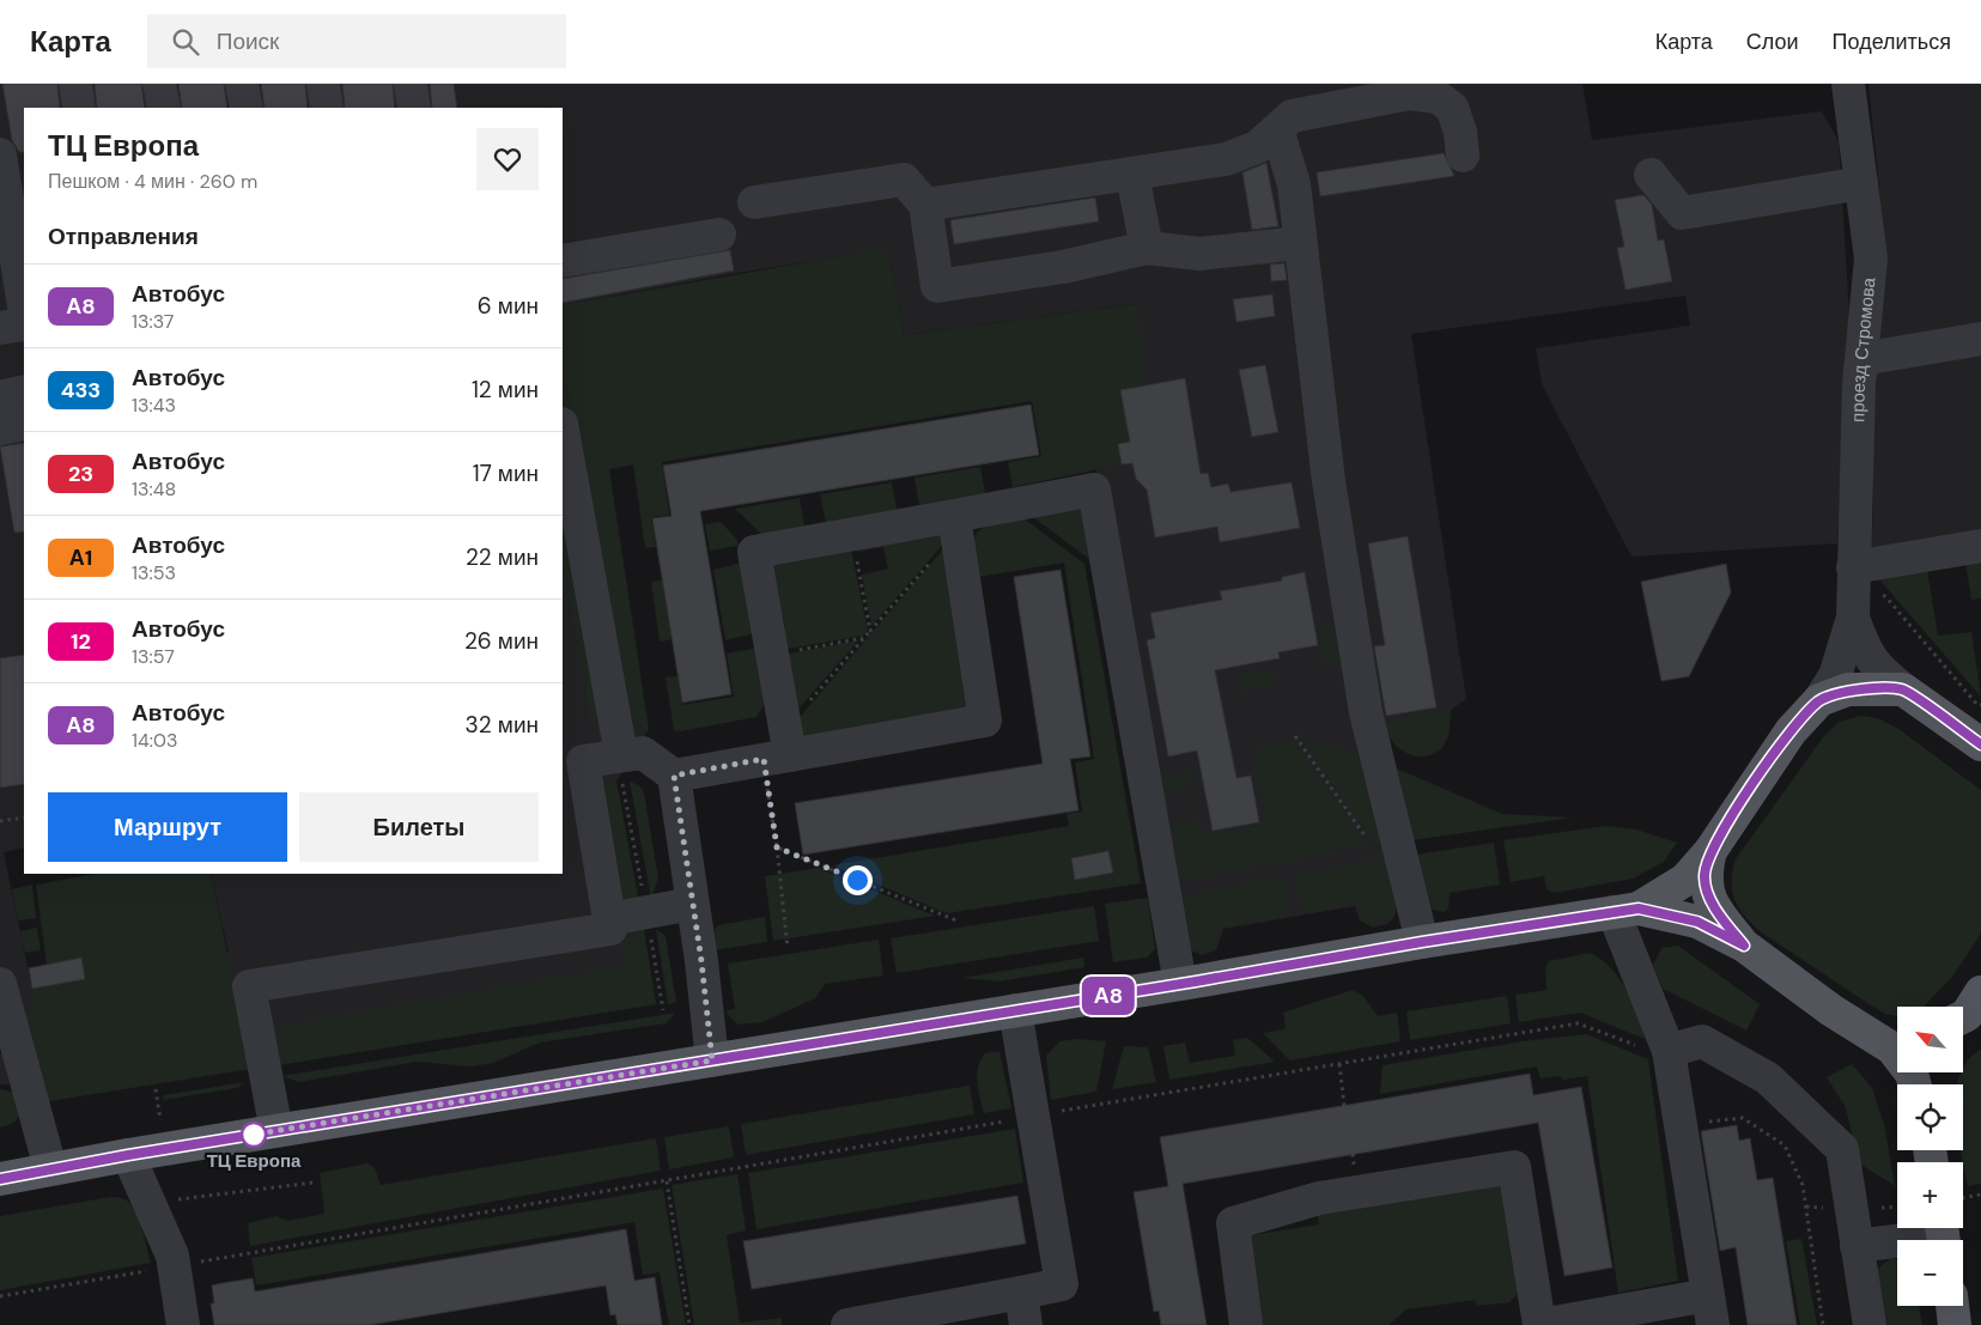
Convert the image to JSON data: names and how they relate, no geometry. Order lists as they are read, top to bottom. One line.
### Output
{"streets":{"street":["проезд Стромова"]},"places":["ТЦ Европа"],"lines":["bus line А8"],"north":"top left","page":{"header":"Карта","search":"Поиск","nav":["Карта","Слои","Поделиться"],"on_map":"А8","heading":[["ТЦ Европа","Пешком · 4 мин · 260 m"],"Отправления"],"list":[{"mark":"А8","name":"Автобус","note":"13:37","value":"6 мин"},{"mark":"433","name":"Автобус","note":"13:43","value":"12 мин"},{"mark":"23","name":"Автобус","note":"13:48","value":"17 мин"},{"mark":"А1","name":"Автобус","note":"13:53","value":"22 мин"},{"mark":"12","name":"Автобус","note":"13:57","value":"26 мин"},{"mark":"А8","name":"Автобус","note":"14:03","value":"32 мин"}],"buttons":["Маршрут","Билеты"],"map_buttons":["+","−"]}}
